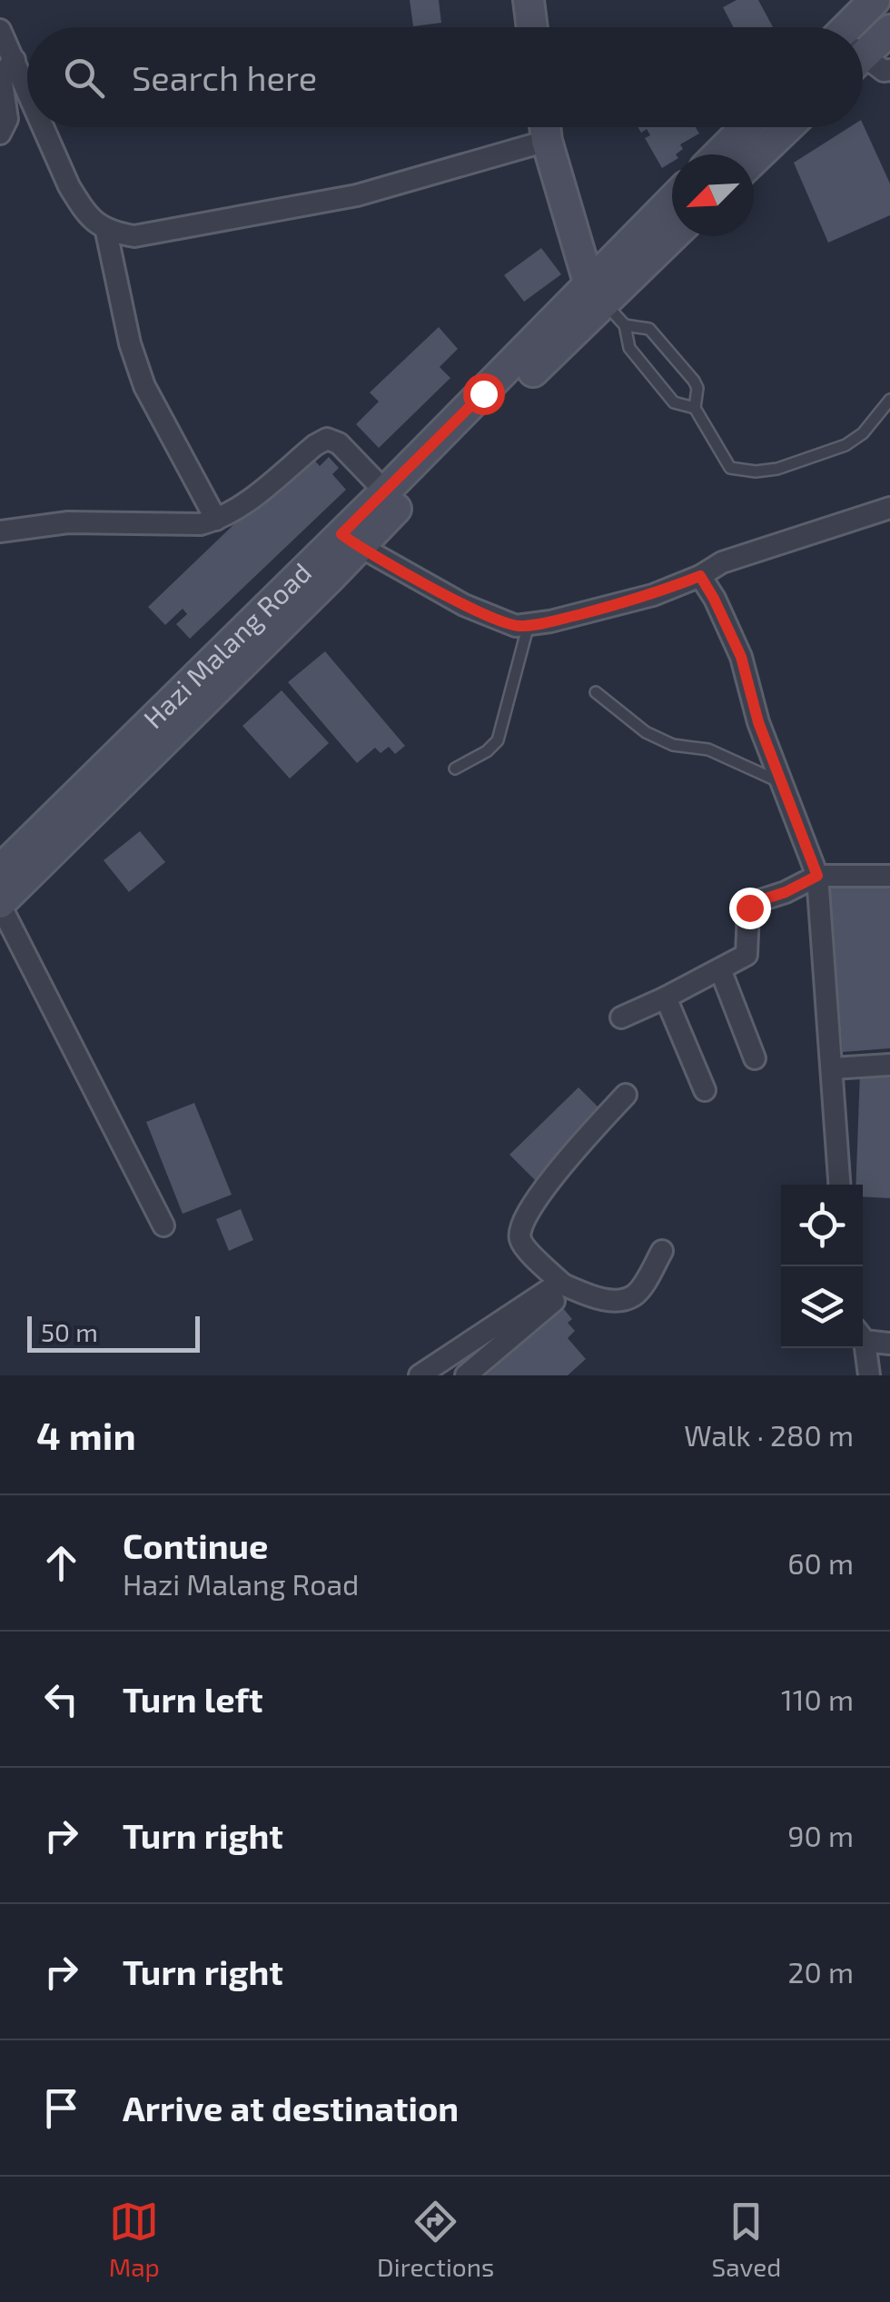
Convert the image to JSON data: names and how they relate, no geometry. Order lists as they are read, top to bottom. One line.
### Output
{"streets":{"main road":["Hazi Malang Road"]},"scale_bar":"50 m","north":"bottom left","page":{"search":"Search here","scale":"50 m","heading":["4 min","Walk · 280 m"],"list":[["Continue","Hazi Malang Road","60 m"],["Turn left","110 m"],["Turn right","90 m"],["Turn right","20 m"],"Arrive at destination"],"nav":["Map","Directions","Saved"]}}
